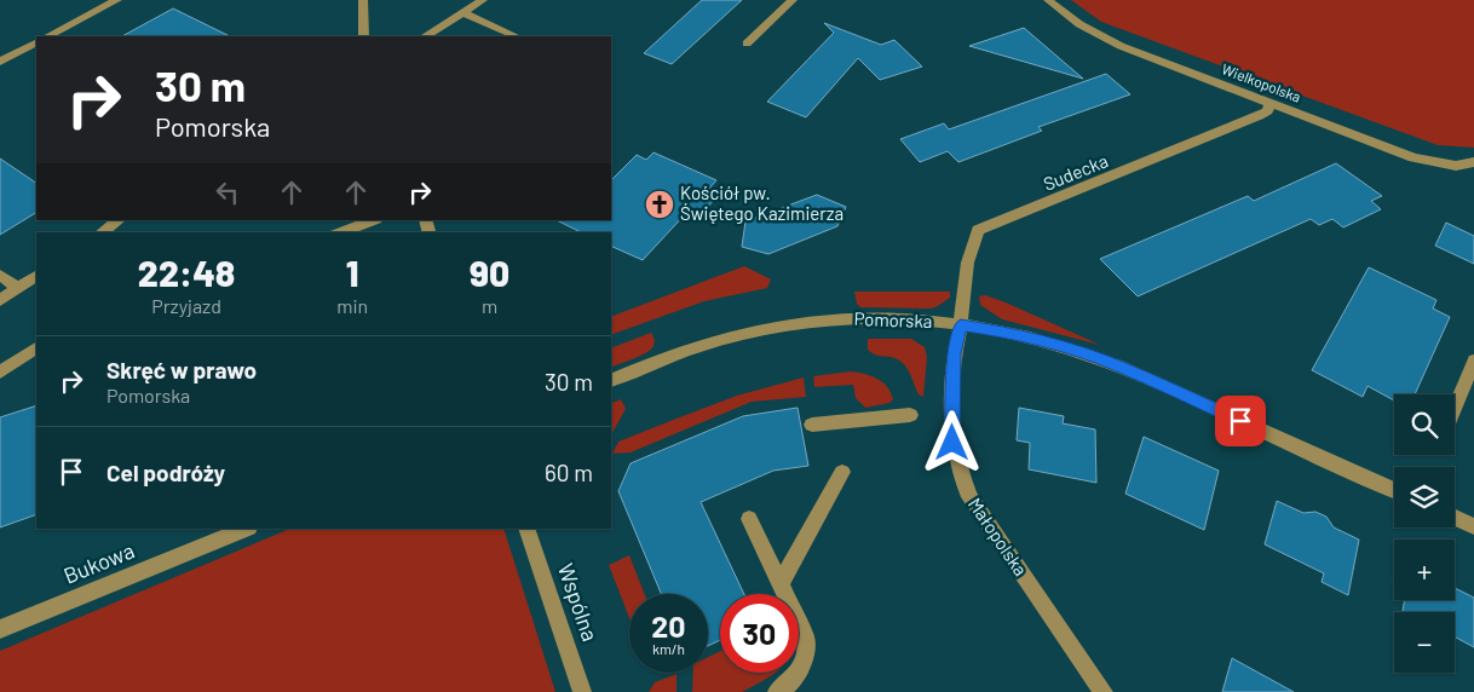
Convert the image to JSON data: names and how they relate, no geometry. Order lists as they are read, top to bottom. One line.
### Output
{"streets":{"street":["Wielkopolska","Sudecka","Pomorska","Małopolska","Bukowa","Wspólna"]},"crossings":[["Wielkopolska","Sudecka"],["Sudecka","Pomorska"],["Sudecka","Małopolska"],["Pomorska","Małopolska"]],"places":{"church":["Kościół pw. Świętego Kazimierza"]},"page":{"turn":["30 m","Pomorska"],"eta":["22:48","Przyjazd","1","min","90","m"],"list":[{"name":"Skręć w prawo","note":"Pomorska","value":"30 m"},{"name":"Cel podróży","value":"60 m"}],"map_buttons":["+","−"],"speed":"20 km/h","limit":"30"}}
